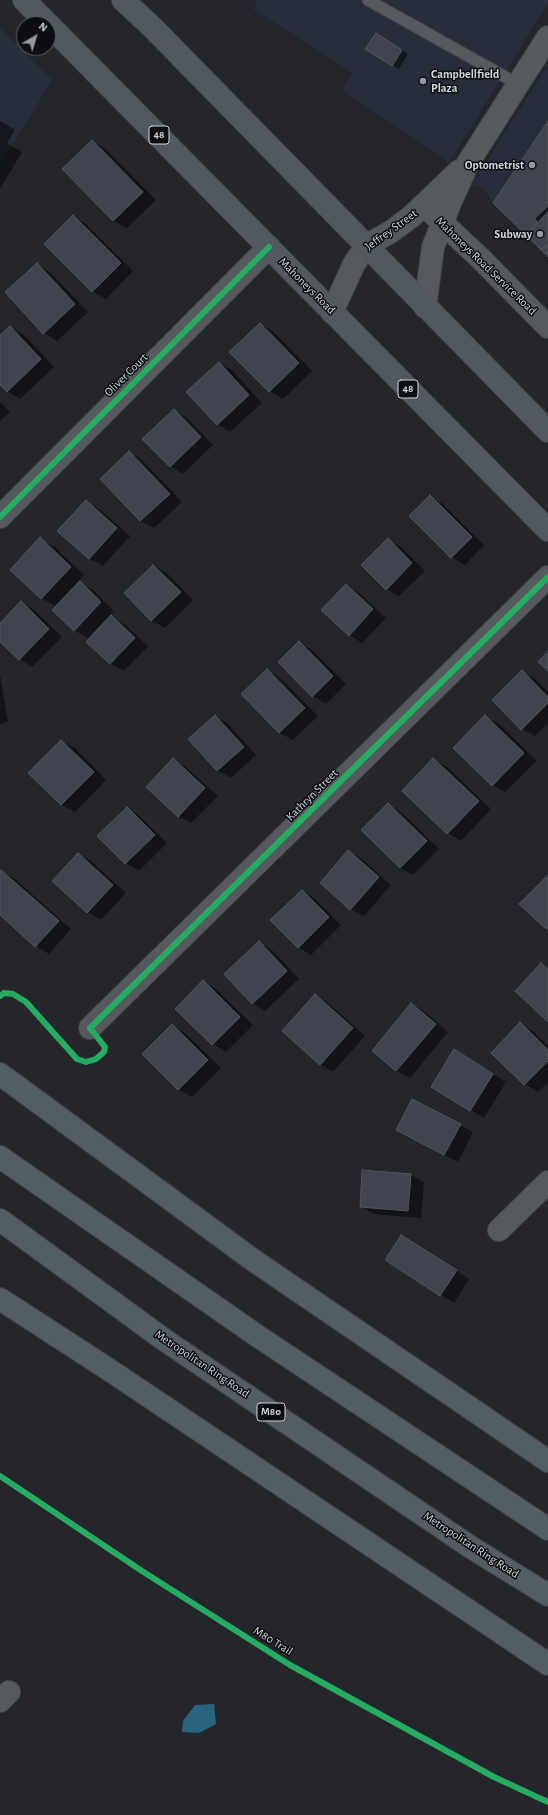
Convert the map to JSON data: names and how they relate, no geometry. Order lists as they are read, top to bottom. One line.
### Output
{"streets":{"highway":["Metropolitan Ring Road","M80"],"main road":["48","Mahoneys Road"],"street":["Jeffrey Street","Mahoneys Road Service Road","Oliver Court","Kathryn Street"],"cycle path":["M80 Trail"]},"crossings":[["Jeffrey Street","Mahoneys Road Service Road"],["Jeffrey Street","Mahoneys Road"],["Mahoneys Road","Oliver Court"]],"places":["Campbellfield Plaza","Optometrist","Subway"],"north":"top right"}
